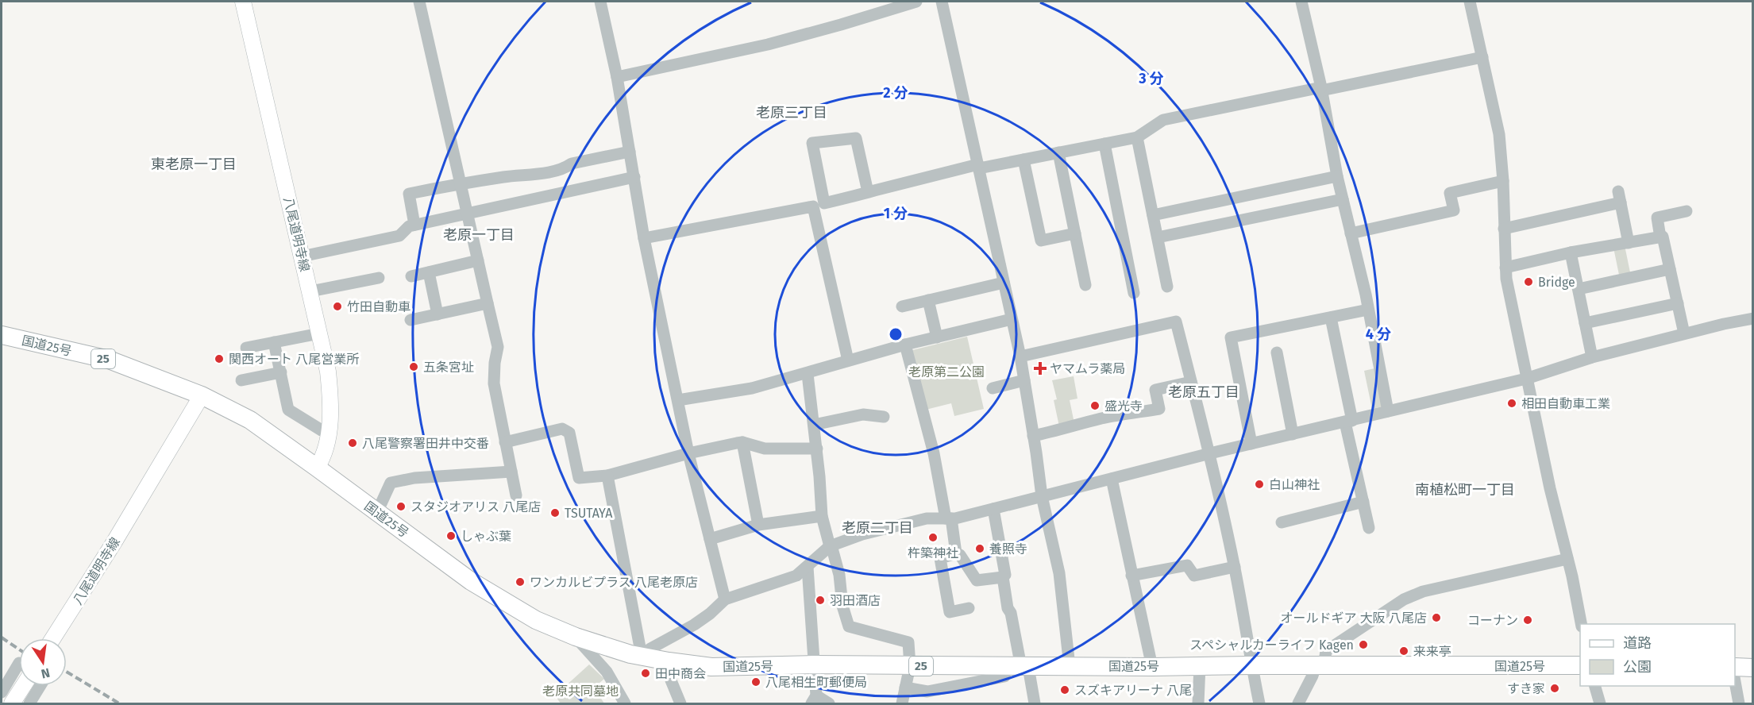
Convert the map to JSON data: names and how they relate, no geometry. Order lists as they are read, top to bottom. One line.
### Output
{"streets":{"highway":["国道25号","25"],"main road":["八尾道明寺線"]},"crossings":[["八尾道明寺線","国道25号"]],"districts":["老原三丁目","東老原一丁目","老原一丁目","老原五丁目","南植松町一丁目","老原二丁目"],"parks":["老原第二公園","老原共同墓地"],"places":{"other":["Bridge","竹田自動車","関西オート 八尾営業所","五条宮址","相田自動車工業","盛光寺","八尾警察署田井中交番","白山神社","スタジオアリス 八尾店","TSUTAYA","しゃぶ葉","杵築神社","養照寺","ワンカルビプラス 八尾老原店","羽田酒店","オールドギア 大阪 八尾店","コーナン","スペシャルカーライフ Kagen","来来亭","田中商会","八尾相生町郵便局","すき家","スズキアリーナ 八尾"],"health":["ヤマムラ薬局"]},"legend":["道路","公園"],"north":"bottom","rings":["3 分","2 分","1 分","4 分"]}
